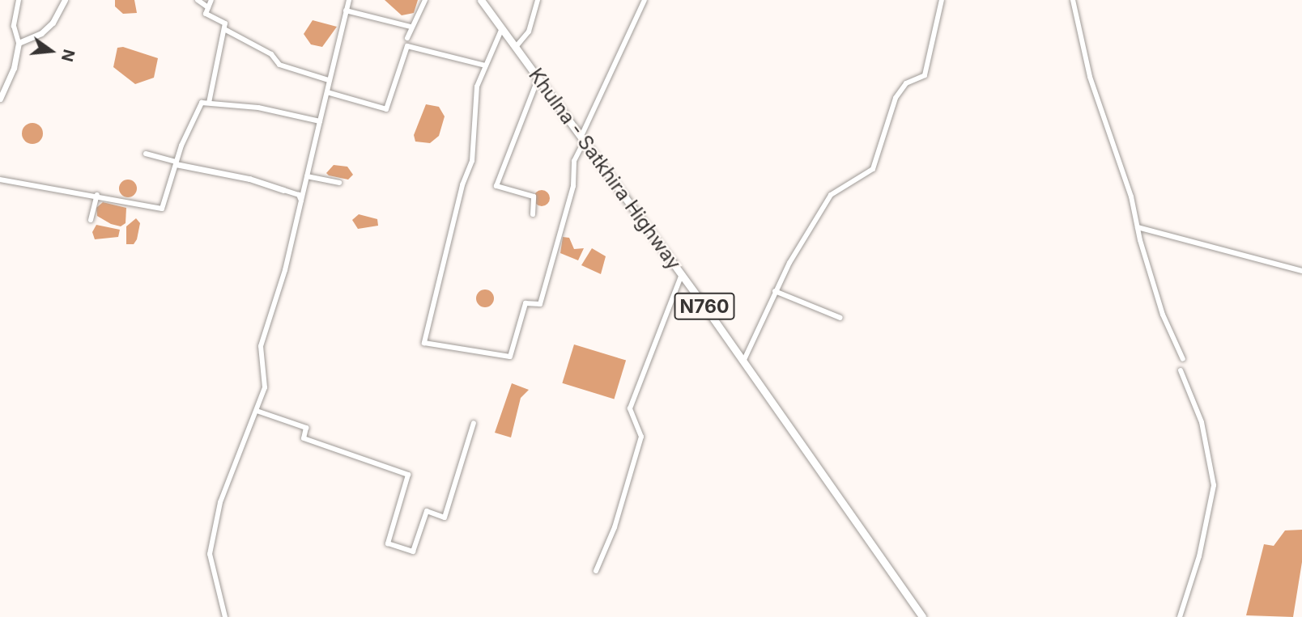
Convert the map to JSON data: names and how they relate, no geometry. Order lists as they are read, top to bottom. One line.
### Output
{"streets":{"highway":["Khulna - Satkhira Highway","N760"]},"north":"right"}
